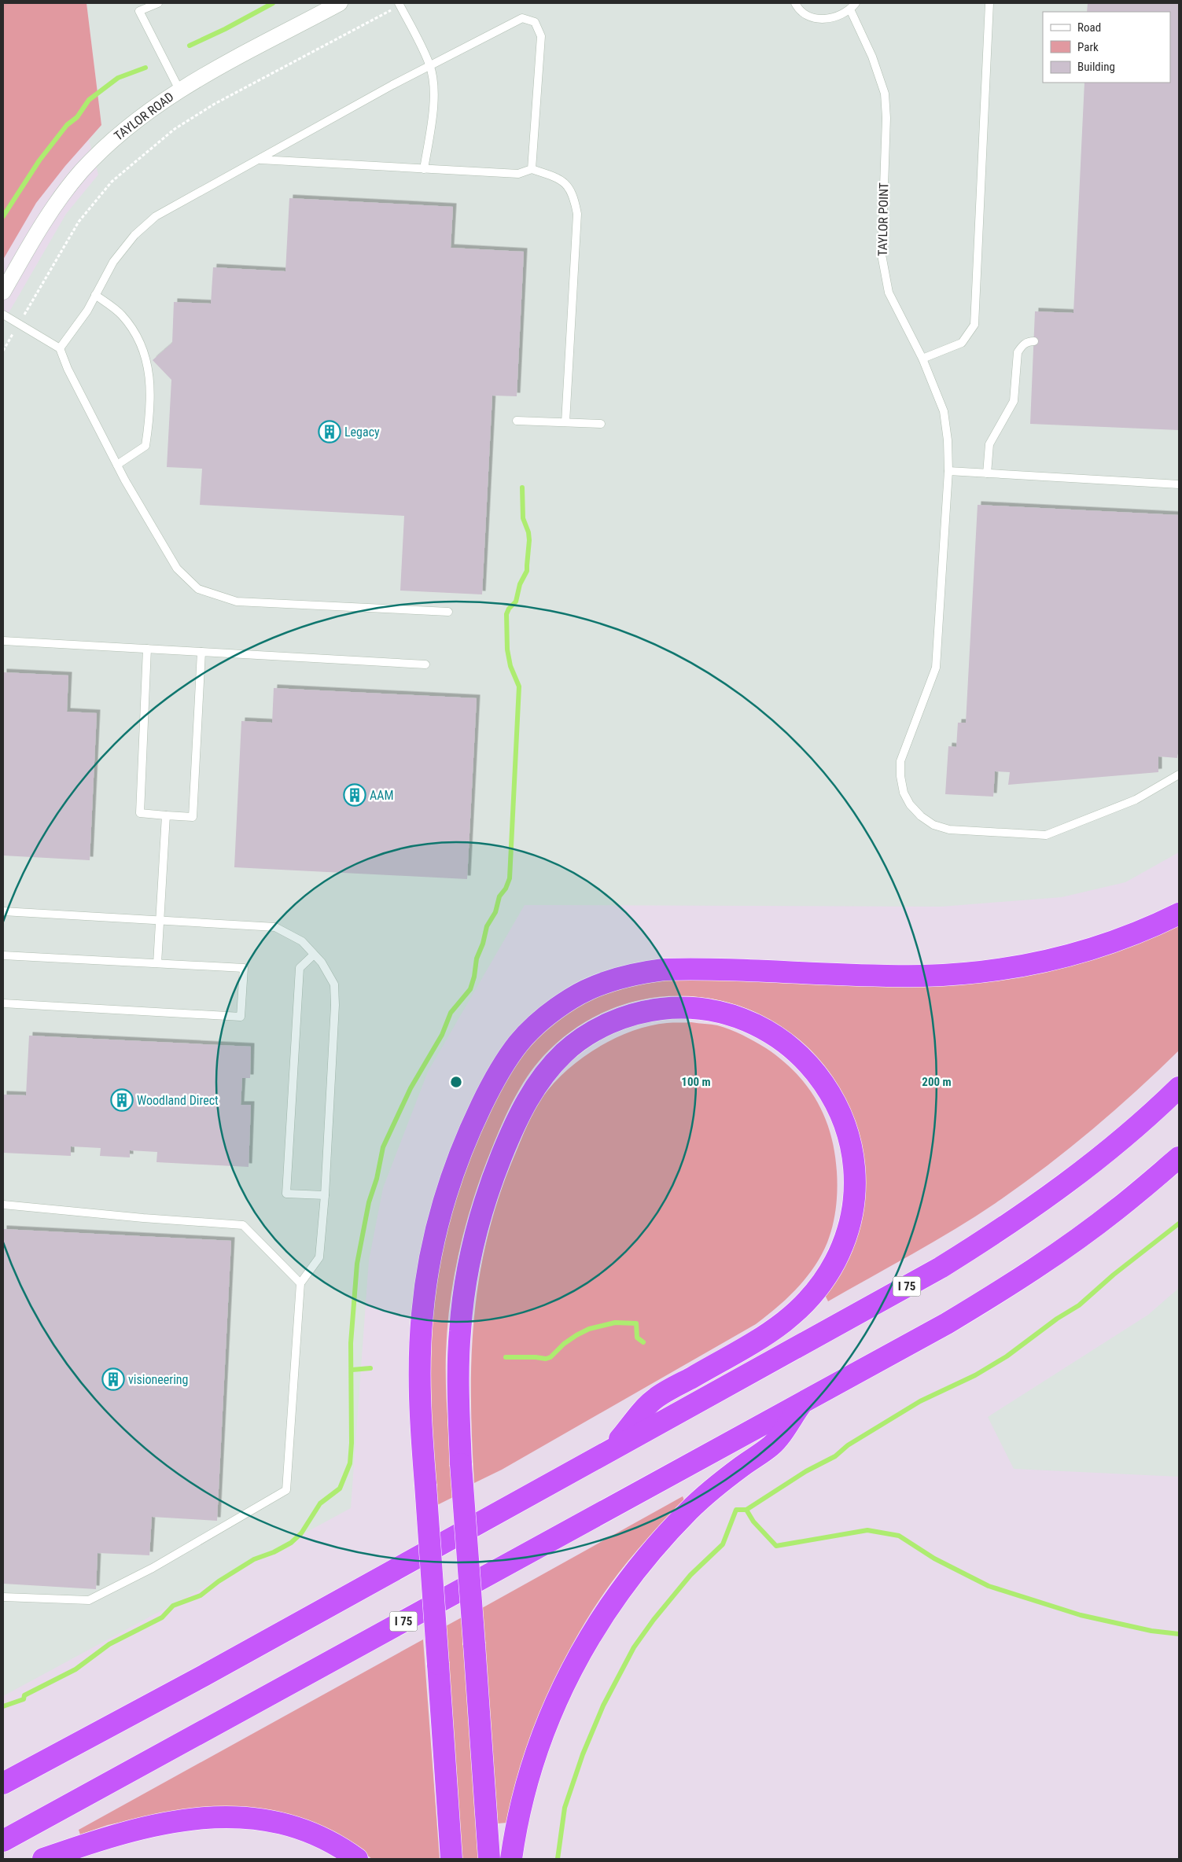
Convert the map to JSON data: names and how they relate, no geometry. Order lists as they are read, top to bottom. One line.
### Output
{"streets":{"highway":["I 75"],"street":["TAYLOR ROAD"],"lane":["TAYLOR POINT"]},"places":{"building":["Legacy","AAM","Woodland Direct","visioneering"]},"legend":["Road","Park","Building"],"rings":["100 m","200 m"]}
